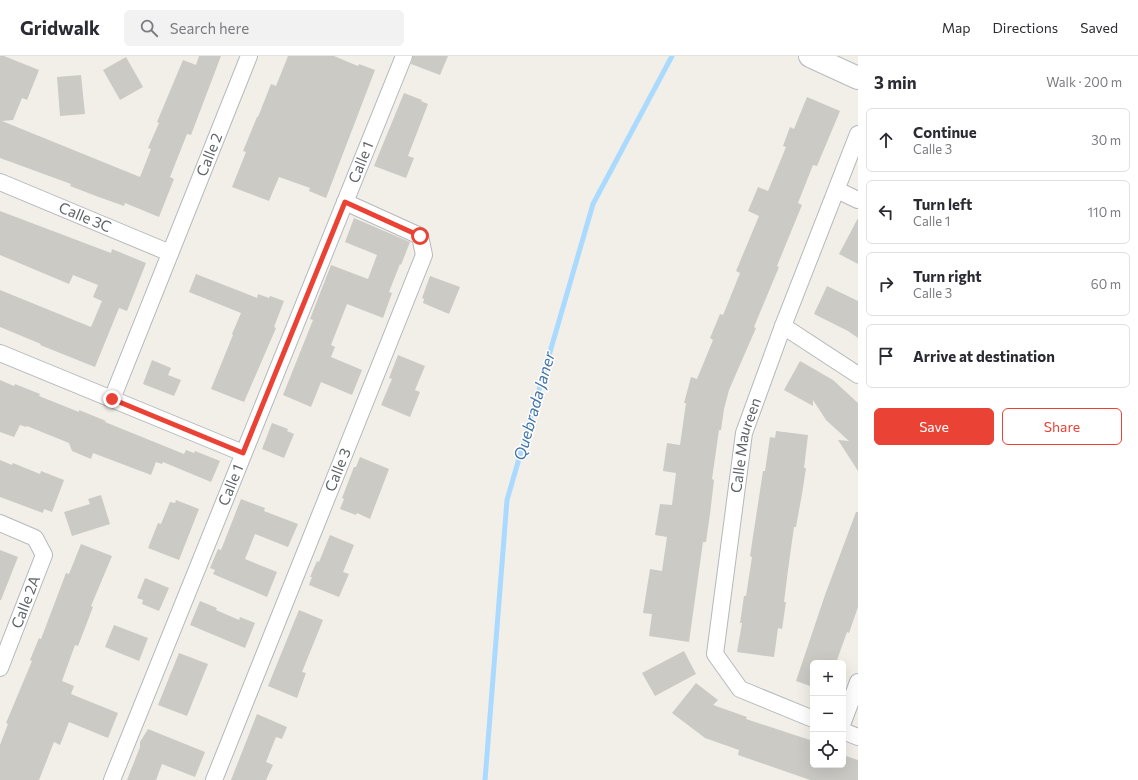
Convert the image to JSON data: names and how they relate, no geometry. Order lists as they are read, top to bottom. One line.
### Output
{"streets":{"street":["Calle 2","Calle 1","Calle 3C","Calle Maureen","Calle 3","Calle 2A"]},"crossings":[["Calle 2","Calle 3C"],["Calle 1","Calle 3"]],"water":["Quebrada Janer"],"page":{"header":"Gridwalk","search":"Search here","nav":["Map","Directions","Saved"],"heading":["3 min","Walk · 200 m"],"list":[["Continue","Calle 3","30 m"],["Turn left","Calle 1","110 m"],["Turn right","Calle 3","60 m"],"Arrive at destination"],"buttons":["Save","Share"],"map_buttons":["+","−"]}}
